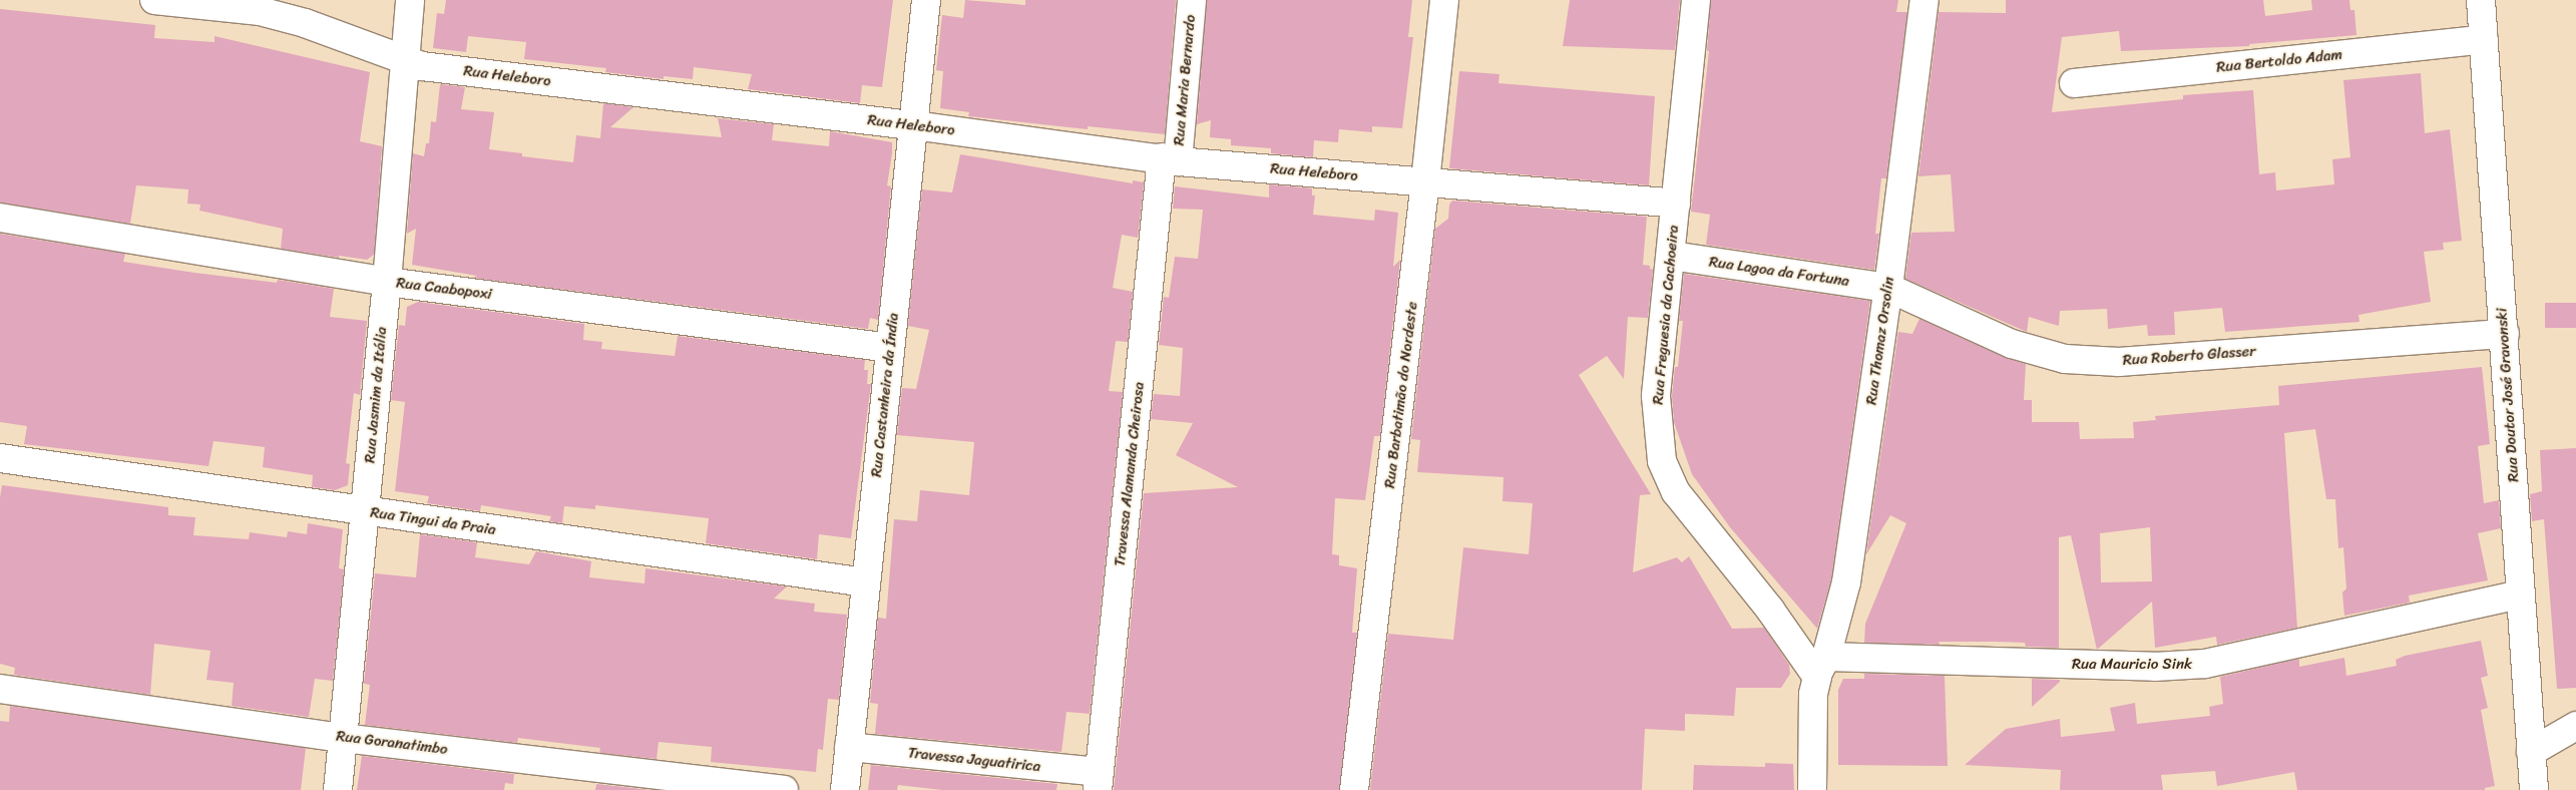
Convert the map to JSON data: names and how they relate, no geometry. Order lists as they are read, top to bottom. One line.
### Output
{"streets":{"street":["Rua Bertoldo Adam","Rua Heleboro","Rua Maria Bernardo","Rua Lagoa da Fortuna","Rua Caabopoxi","Rua Freguesia da Cachoeira","Rua Thomaz Orsolin","Rua Roberto Glasser","Rua Jasmim da Itália","Rua Castanheira da Índia","Rua Barbatimão do Nordeste","Rua Doutor José Gravonski","Travessa Alamanda Cheirosa","Rua Tingui da Praia","Rua Mauricio Sink","Rua Goranatimbo","Travessa Jaguatirica"]},"crossings":[["Rua Bertoldo Adam","Rua Doutor José Gravonski"],["Rua Heleboro","Rua Maria Bernardo"],["Rua Heleboro","Rua Freguesia da Cachoeira"],["Rua Heleboro","Rua Jasmim da Itália"],["Rua Heleboro","Rua Castanheira da Índia"],["Rua Heleboro","Rua Barbatimão do Nordeste"],["Rua Heleboro","Travessa Alamanda Cheirosa"],["Rua Maria Bernardo","Travessa Alamanda Cheirosa"],["Rua Lagoa da Fortuna","Rua Freguesia da Cachoeira"],["Rua Lagoa da Fortuna","Rua Thomaz Orsolin"],["Rua Lagoa da Fortuna","Rua Roberto Glasser"],["Rua Caabopoxi","Rua Jasmim da Itália"],["Rua Caabopoxi","Rua Castanheira da Índia"],["Rua Freguesia da Cachoeira","Rua Thomaz Orsolin"],["Rua Freguesia da Cachoeira","Rua Mauricio Sink"],["Rua Thomaz Orsolin","Rua Roberto Glasser"],["Rua Thomaz Orsolin","Rua Mauricio Sink"],["Rua Roberto Glasser","Rua Doutor José Gravonski"],["Rua Jasmim da Itália","Rua Tingui da Praia"],["Rua Jasmim da Itália","Rua Goranatimbo"],["Rua Castanheira da Índia","Rua Tingui da Praia"],["Rua Castanheira da Índia","Travessa Jaguatirica"],["Rua Doutor José Gravonski","Rua Mauricio Sink"],["Travessa Alamanda Cheirosa","Travessa Jaguatirica"]]}
